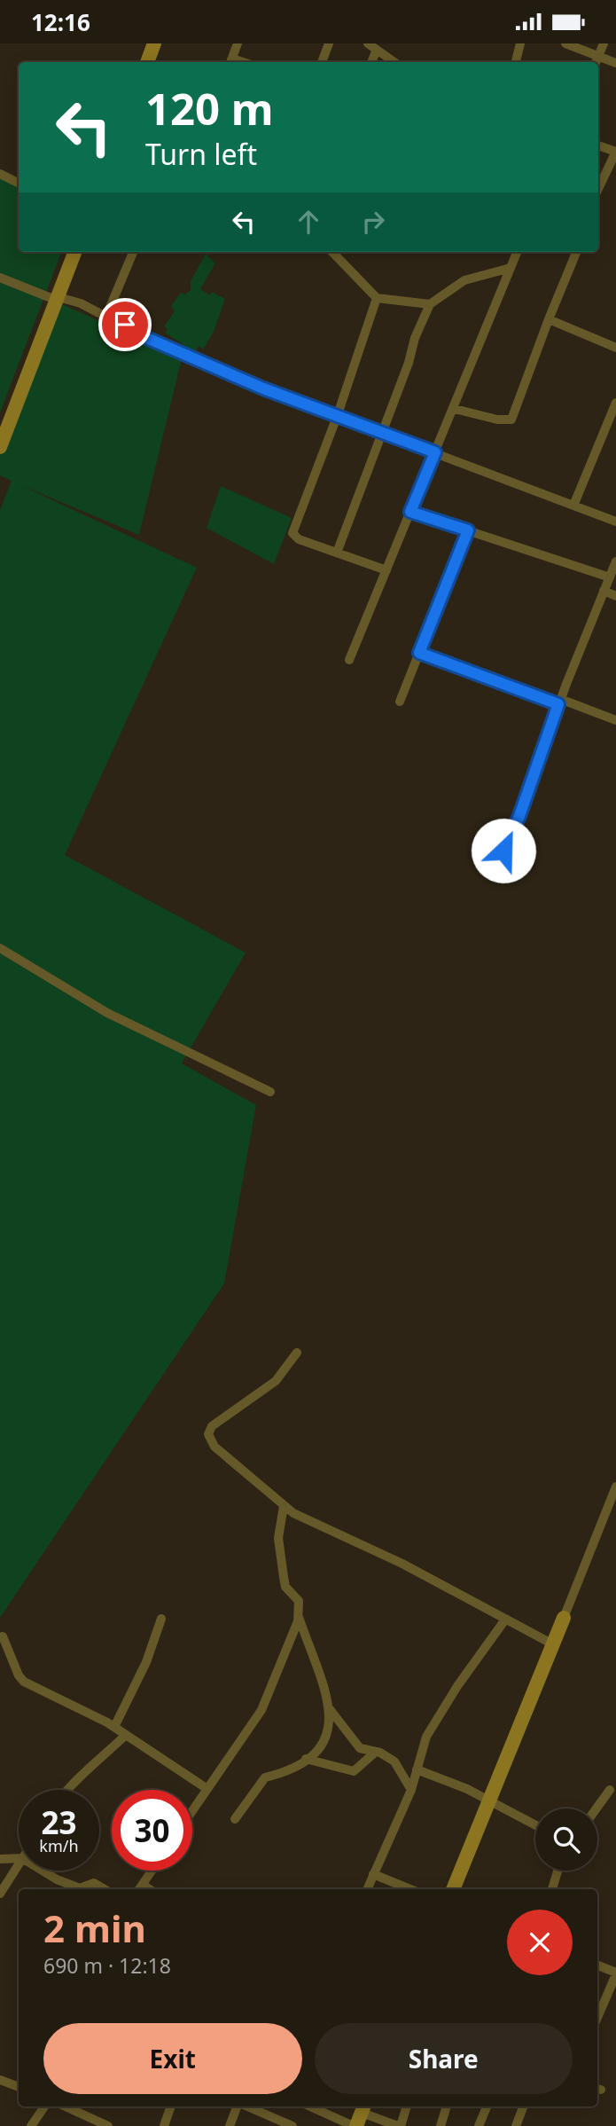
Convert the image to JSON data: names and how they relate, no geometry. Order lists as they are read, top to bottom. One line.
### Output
{"page":{"status":"12:16","turn":["120 m","Turn left"],"speed":"23 km/h","limit":"30","heading":["2 min","690 m · 12:18"],"buttons":["Exit","Share"]}}
